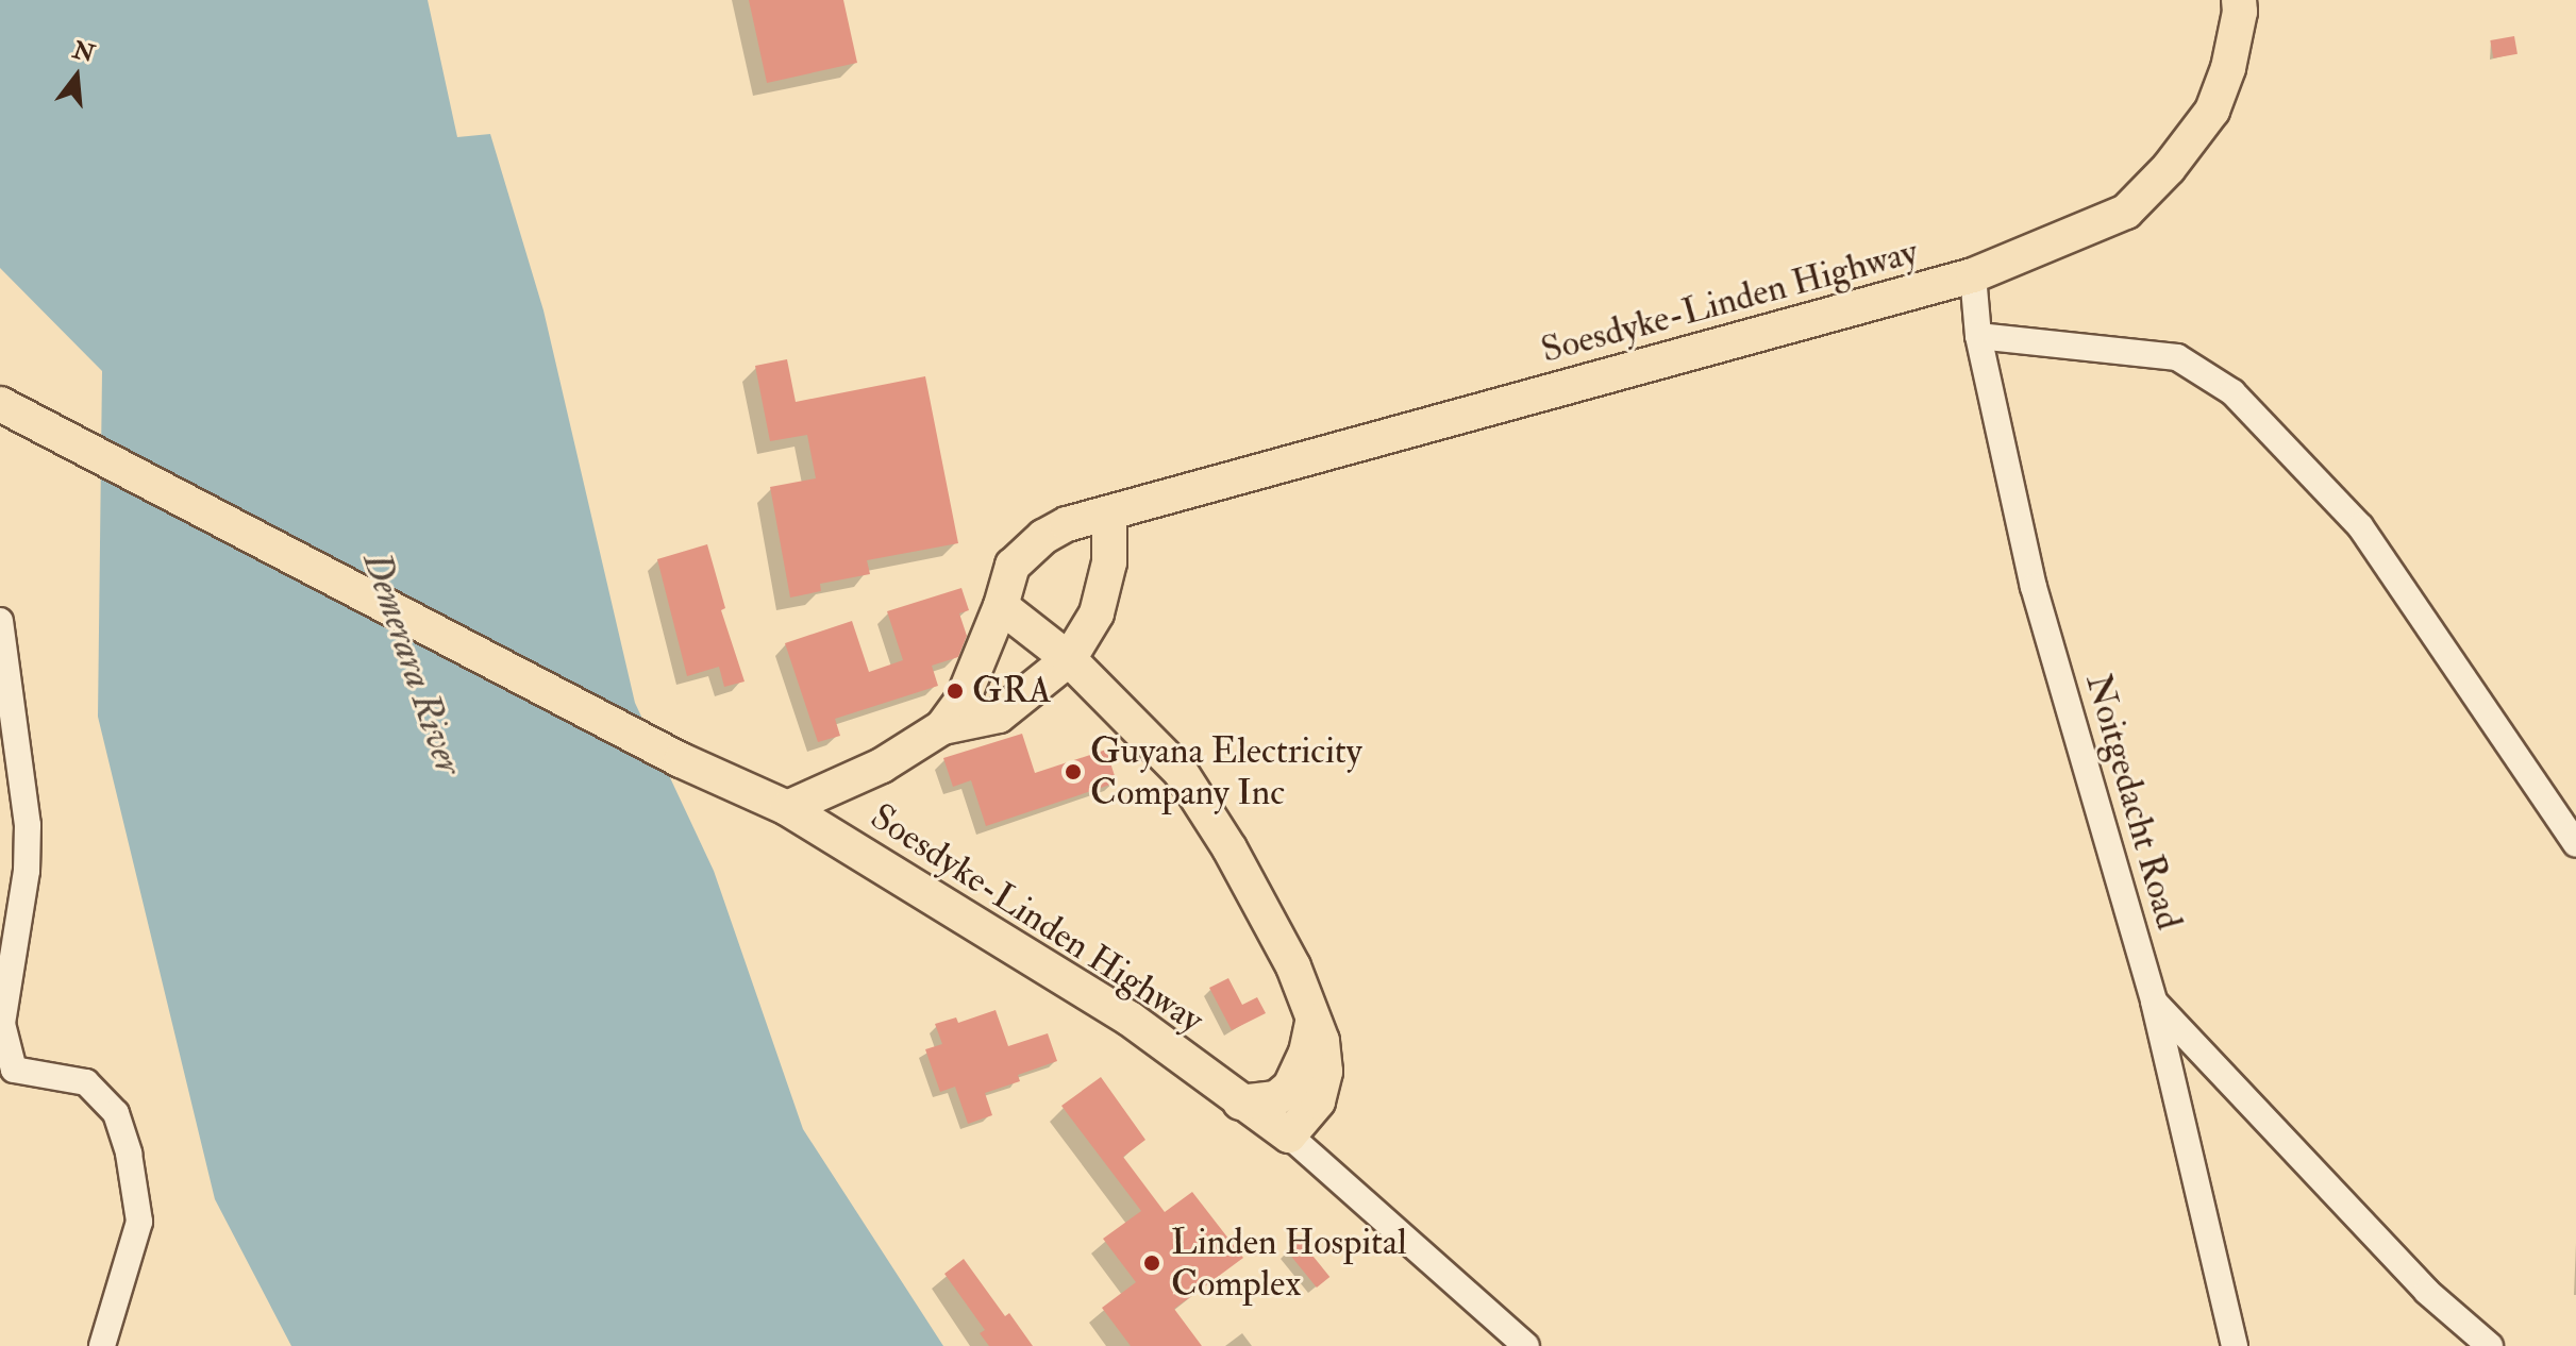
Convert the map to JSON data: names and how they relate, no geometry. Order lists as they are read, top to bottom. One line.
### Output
{"streets":{"main road":["Soesdyke-Linden Highway"],"street":["Noitgedacht Road"]},"crossings":[["Soesdyke-Linden Highway","Noitgedacht Road"]],"water":["Demerara River"],"places":["GRA","Guyana Electricity Company Inc","Linden Hospital Complex"],"north":"top"}
